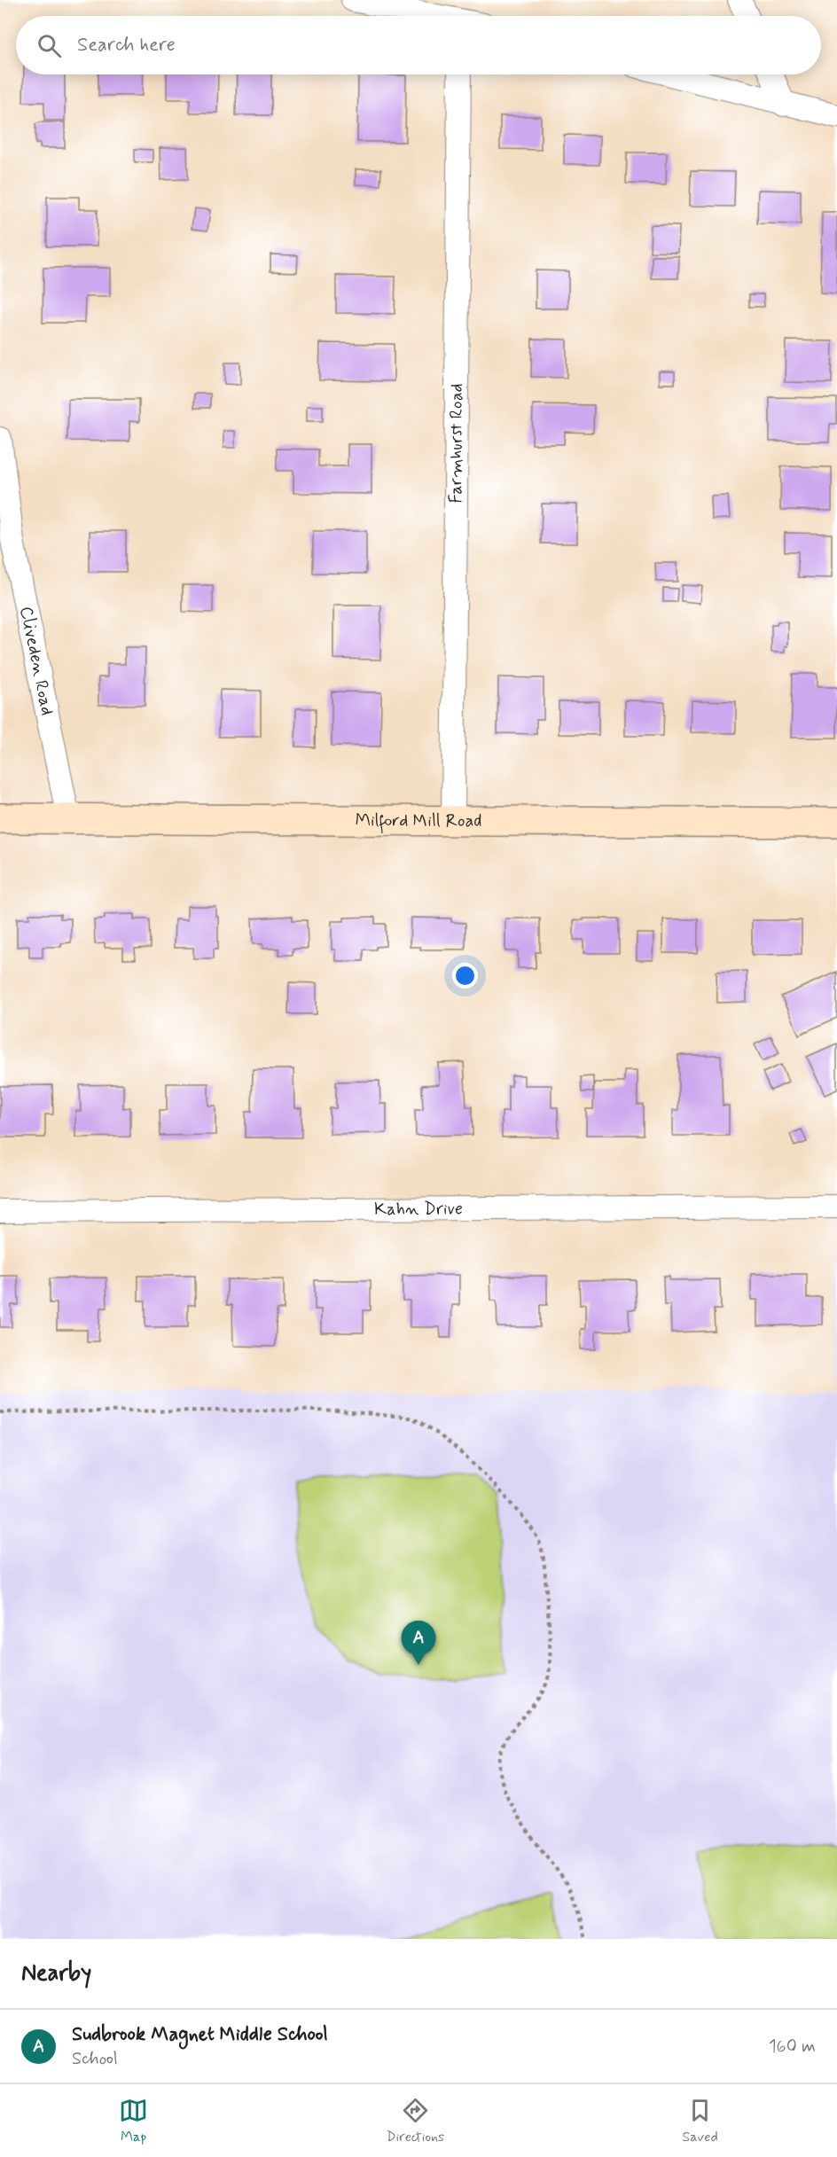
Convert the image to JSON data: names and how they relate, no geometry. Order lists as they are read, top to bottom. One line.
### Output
{"streets":{"main road":["Milford Mill Road"],"street":["Farmhurst Road","Cliveden Road","Kahn Drive"]},"crossings":[["Farmhurst Road","Milford Mill Road"],["Cliveden Road","Milford Mill Road"]],"page":{"search":"Search here","pins":"A","heading":"Nearby","list":[{"mark":"A","name":"Sudbrook Magnet Middle School","note":"School","value":"160 m"}],"nav":["Map","Directions","Saved"]}}
